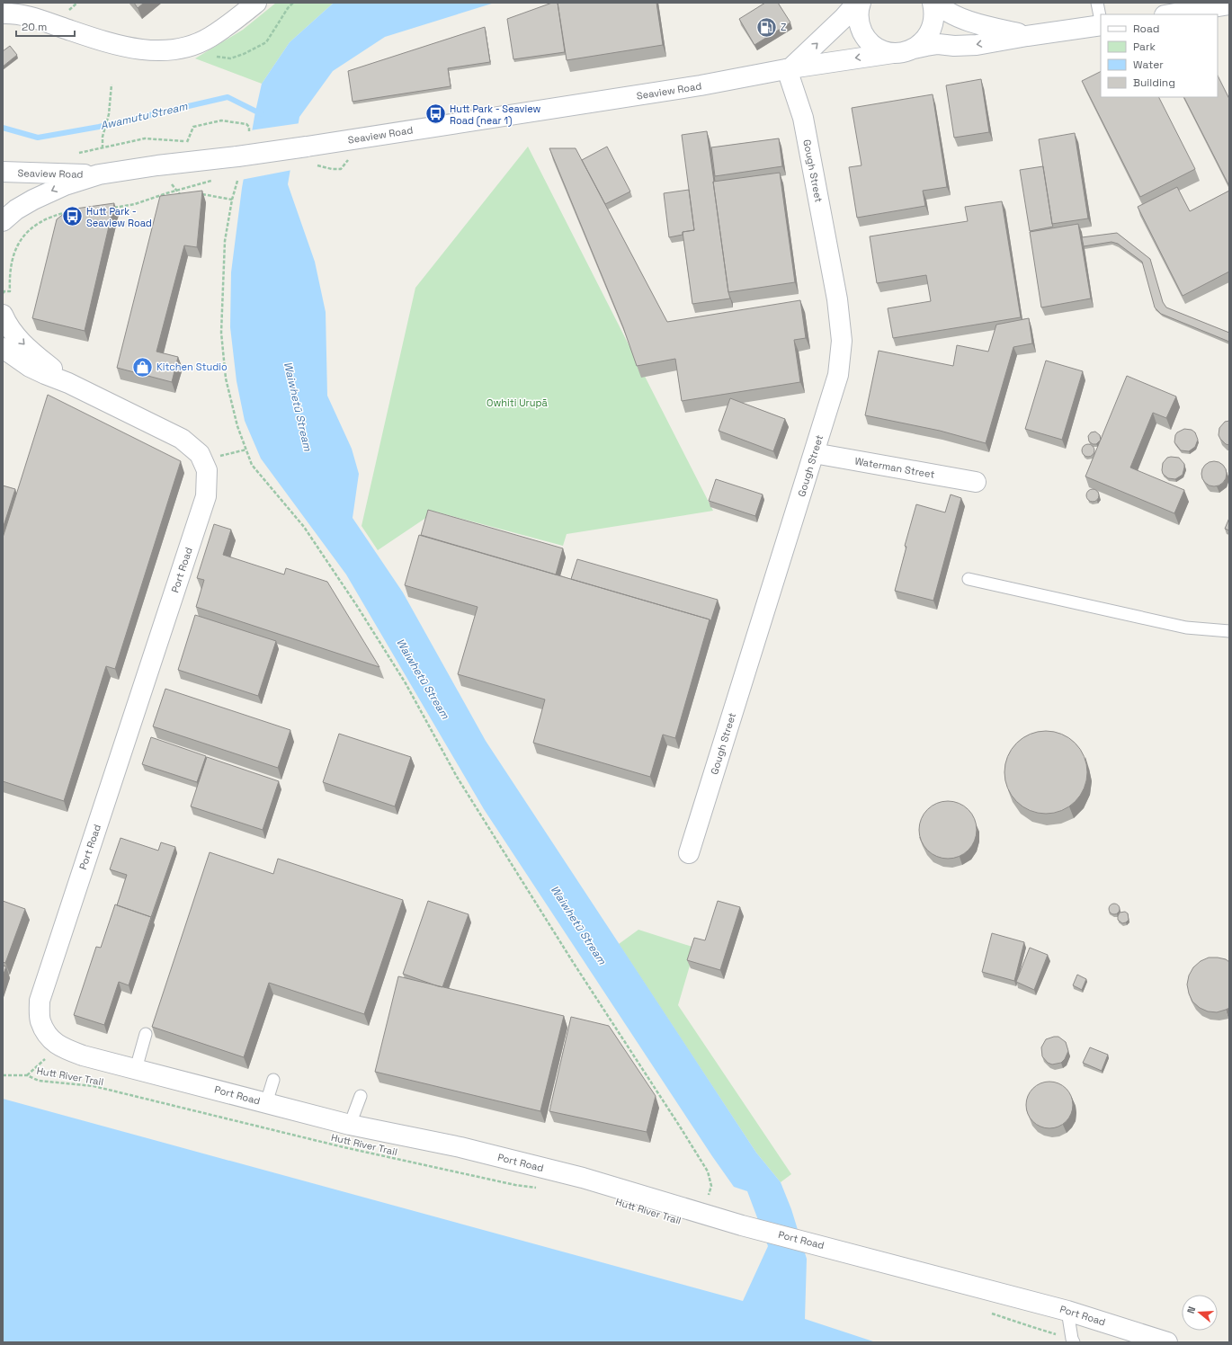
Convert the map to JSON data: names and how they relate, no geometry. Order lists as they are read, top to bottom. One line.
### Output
{"streets":{"street":["Seaview Road","Gough Street","Waterman Street","Port Road"],"path":["Hutt River Trail"]},"crossings":[["Seaview Road","Gough Street"],["Gough Street","Waterman Street"],["Port Road","Hutt River Trail"]],"water":["Awamutu Stream","Waiwhetū Stream"],"parks":["Owhiti Urupā"],"places":{"fuel station":["Z"],"bus stop":["Hutt Park - Seaview Road (near 1)","Hutt Park - Seaview Road"],"shop":["Kitchen Studio"]},"legend":["Road","Park","Water","Building"],"scale_bar":"20 m","north":"left"}
